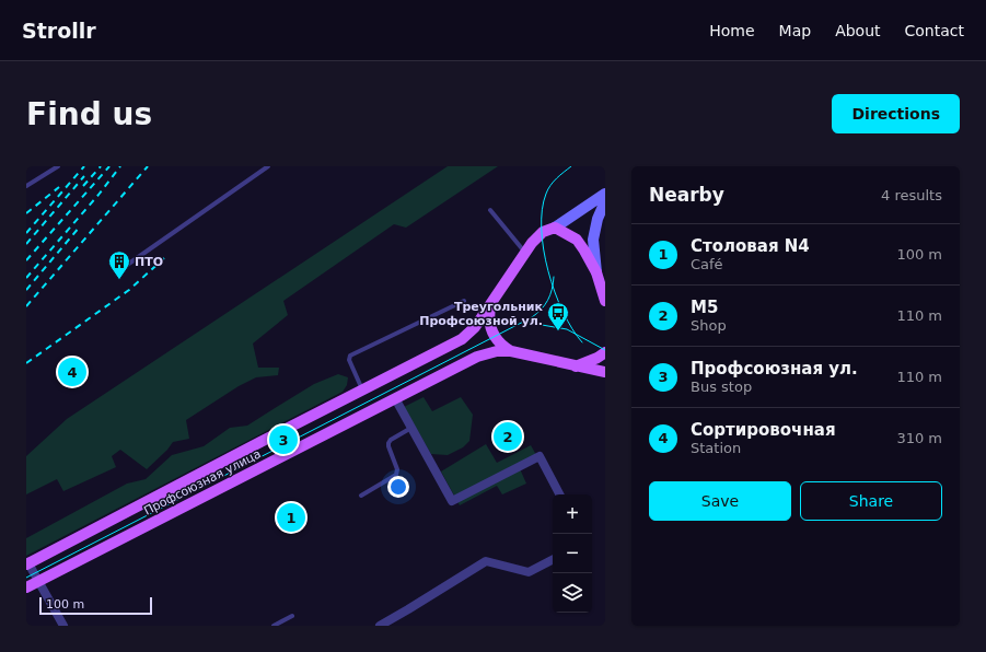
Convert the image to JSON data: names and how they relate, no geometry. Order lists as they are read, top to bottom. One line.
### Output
{"streets":{"main road":["Профсоюзная улица"]},"places":{"building":["ПТО"],"bus stop":["Треугольник Профсоюзной ул."]},"scale_bar":"100 m","page":{"header":"Strollr","nav":["Home","Map","About","Contact"],"buttons":["Directions",["Save","Share"]],"title":"Find us","heading":["Nearby","4 results"],"list":[{"mark":"1","name":"Столовая N4","note":"Café","value":"100 m"},{"mark":"2","name":"М5","note":"Shop","value":"110 m"},{"mark":"3","name":"Профсоюзная ул.","note":"Bus stop","value":"110 m"},{"mark":"4","name":"Сортировочная","note":"Station","value":"310 m"}],"pins":["4","2","3","1"],"map_buttons":["+","−"],"scale":"100 m"}}
